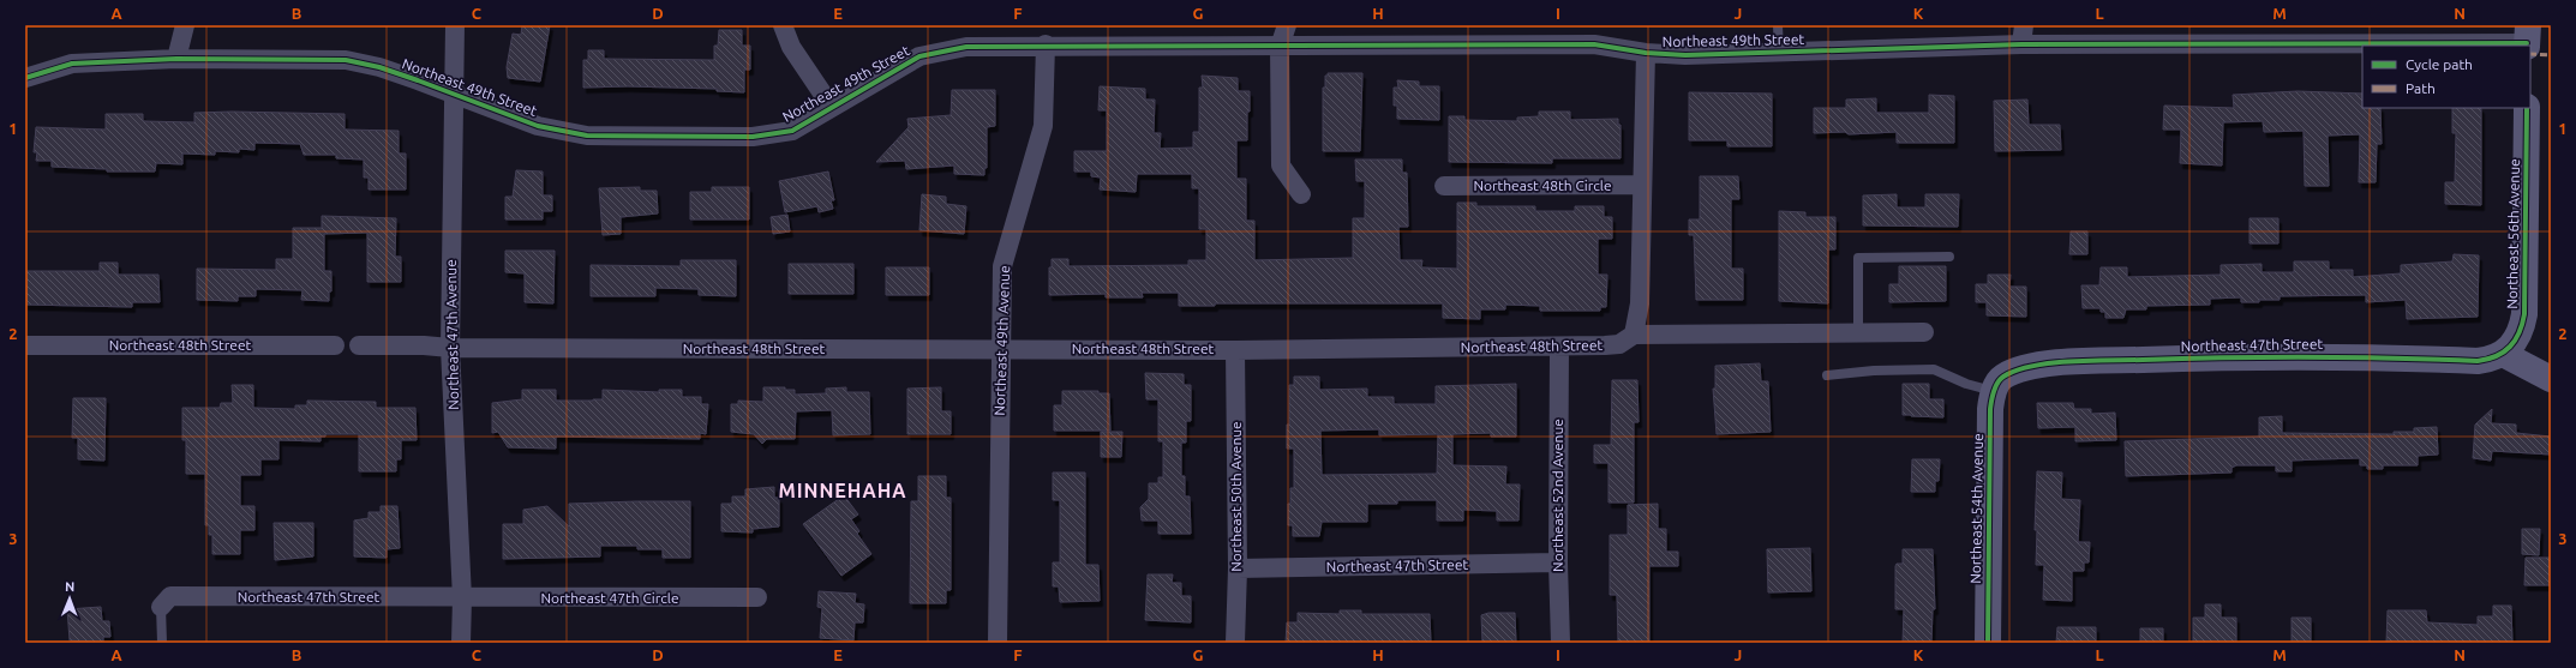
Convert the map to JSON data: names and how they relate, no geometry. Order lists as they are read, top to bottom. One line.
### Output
{"streets":{"street":["Northeast 49th Street","Northeast 48th Circle","Northeast 56th Avenue","Northeast 47th Avenue","Northeast 49th Avenue","Northeast 48th Street","Northeast 47th Street","Northeast 52nd Avenue","Northeast 50th Avenue","Northeast 54th Avenue","Northeast 47th Circle"]},"crossings":[["Northeast 49th Street","Northeast 47th Avenue"],["Northeast 49th Street","Northeast 49th Avenue"],["Northeast 56th Avenue","Northeast 47th Street"],["Northeast 47th Avenue","Northeast 48th Street"],["Northeast 47th Avenue","Northeast 47th Street"],["Northeast 47th Avenue","Northeast 47th Circle"],["Northeast 49th Avenue","Northeast 48th Street"],["Northeast 48th Street","Northeast 52nd Avenue"],["Northeast 48th Street","Northeast 50th Avenue"],["Northeast 47th Street","Northeast 52nd Avenue"],["Northeast 47th Street","Northeast 50th Avenue"],["Northeast 47th Street","Northeast 54th Avenue"],["Northeast 47th Street","Northeast 47th Circle"]],"districts":["MINNEHAHA"],"legend":["Cycle path","Path"],"north":"top","grid":{"columns":["A","B","C","D","E","F","G","H","I","J","K","L","M","N"],"rows":["1","2","3"]}}
